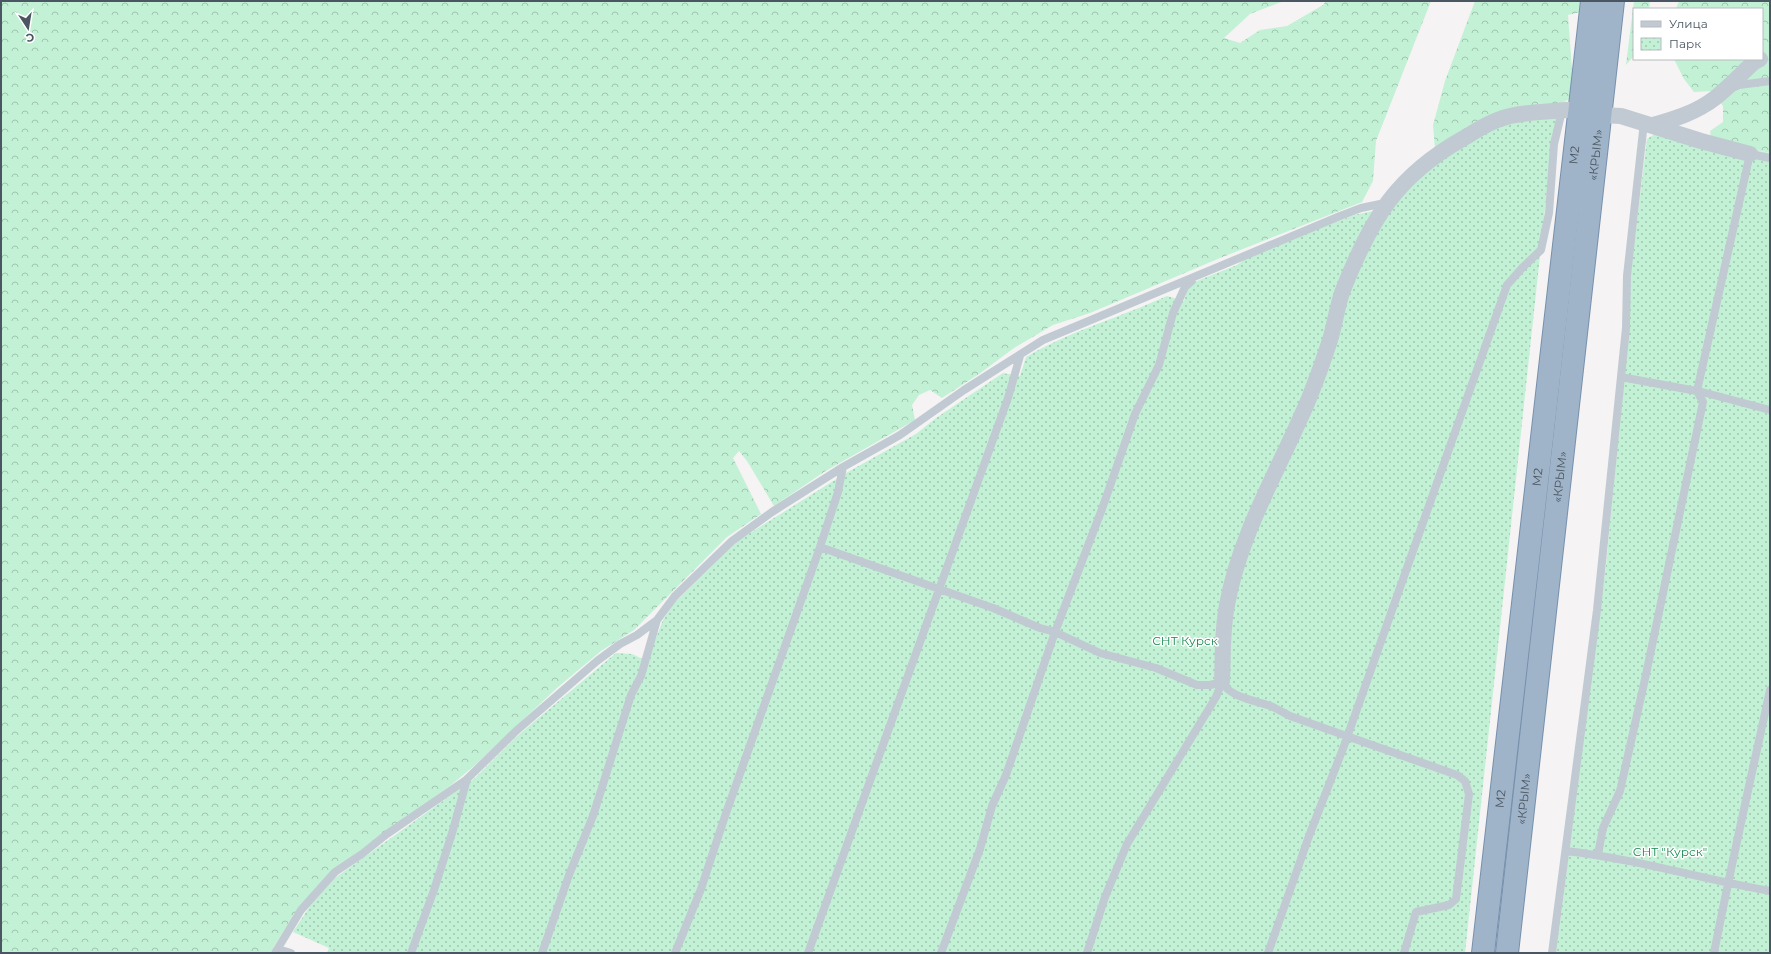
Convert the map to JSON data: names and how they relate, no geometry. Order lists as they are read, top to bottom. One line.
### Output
{"streets":{"highway":["М2","«КРЫМ»"]},"crossings":[["М2","«КРЫМ»"]],"parks":["СНТ Курск","СНТ \"Курск\""],"legend":["Улица","Парк"],"north":"bottom"}
